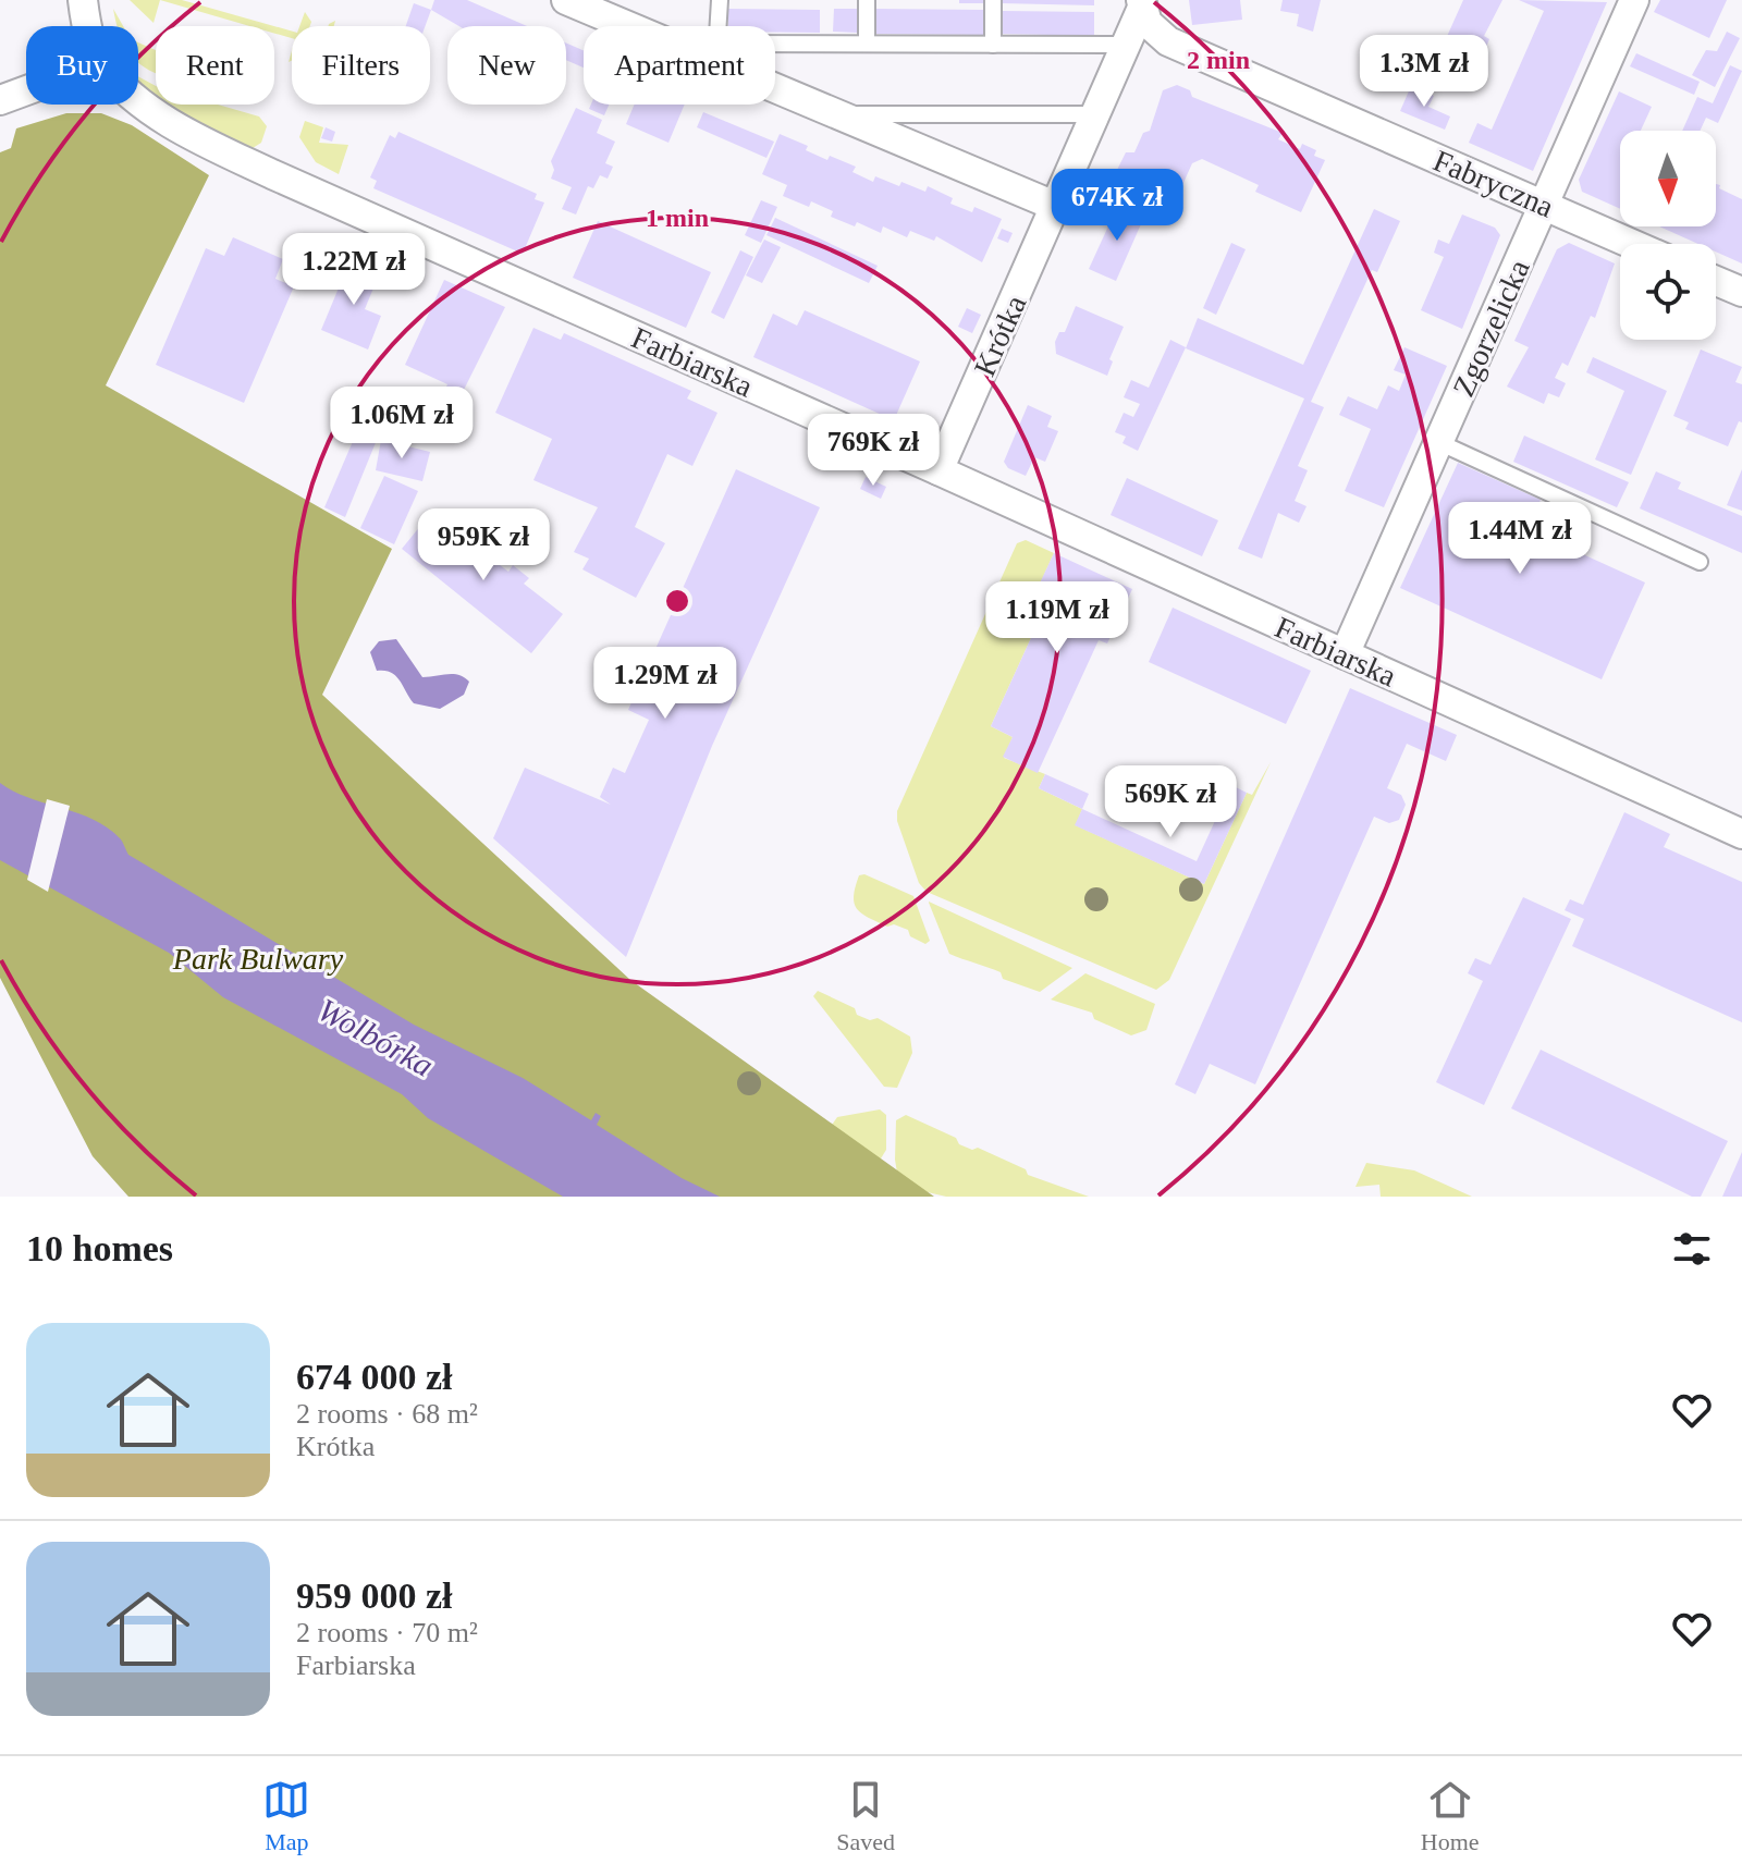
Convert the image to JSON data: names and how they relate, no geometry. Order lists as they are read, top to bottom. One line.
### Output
{"streets":{"street":["Fabryczna","Zgorzelicka","Krótka","Farbiarska"]},"crossings":[["Fabryczna","Zgorzelicka"],["Fabryczna","Krótka"],["Zgorzelicka","Farbiarska"],["Krótka","Farbiarska"]],"water":["Wolbórka"],"parks":["Park Bulwary"],"north":"bottom","page":{"chip":["Buy","Rent","Filters","New","Apartment"],"price":["1.3M zł","674K zł","1.22M zł","1.06M zł","769K zł","1.44M zł","959K zł","1.19M zł","1.29M zł","569K zł"],"heading":"10 homes","list":[{"name":"674 000 zł","note":"2 rooms · 68 m² · Krótka"},{"name":"959 000 zł","note":"2 rooms · 70 m² · Farbiarska"}],"tabs":["Map","Saved","Home"]},"rings":["2 min","1 min"]}
